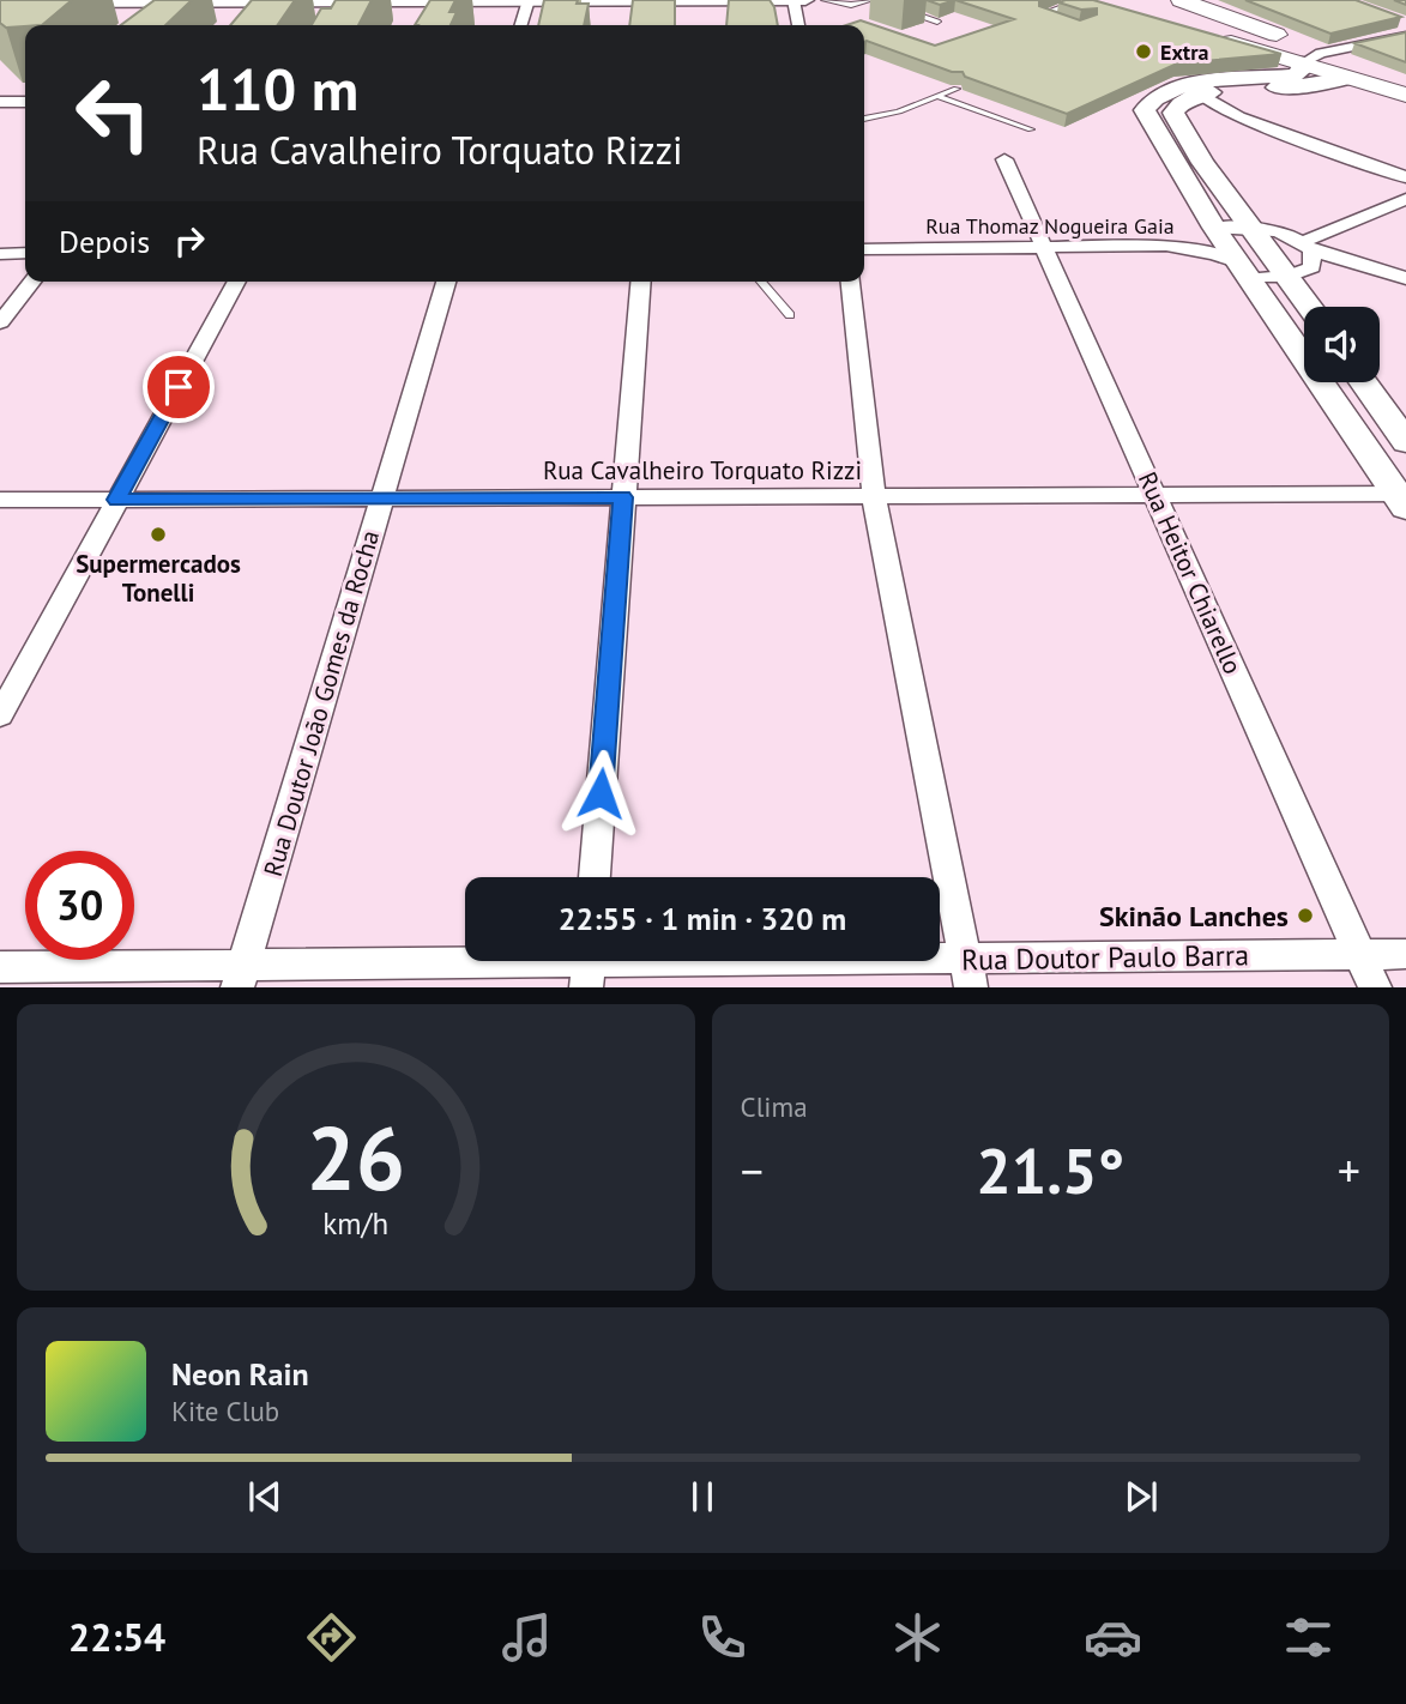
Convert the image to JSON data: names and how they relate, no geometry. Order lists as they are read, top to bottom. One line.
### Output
{"streets":{"street":["Rua Thomaz Nogueira Gaia","Rua Cavalheiro Torquato Rizzi","Rua Heitor Chiarello","Rua Doutor João Gomes da Rocha","Rua Doutor Paulo Barra"]},"crossings":[["Rua Thomaz Nogueira Gaia","Rua Heitor Chiarello"],["Rua Cavalheiro Torquato Rizzi","Rua Heitor Chiarello"],["Rua Cavalheiro Torquato Rizzi","Rua Doutor João Gomes da Rocha"],["Rua Heitor Chiarello","Rua Doutor Paulo Barra"],["Rua Doutor João Gomes da Rocha","Rua Doutor Paulo Barra"]],"places":["Extra","Supermercados Tonelli","Skinão Lanches"],"page":{"turn":["110 m","Rua Cavalheiro Torquato Rizzi"],"then":"Depois","limit":"30","trip":"22:55 · 1 min · 320 m","tile":"Clima","heat":["−","21.5°","+"],"song":["Neon Rain","Kite Club"],"tabs":"22:54","gauge":["26","km/h"]}}
